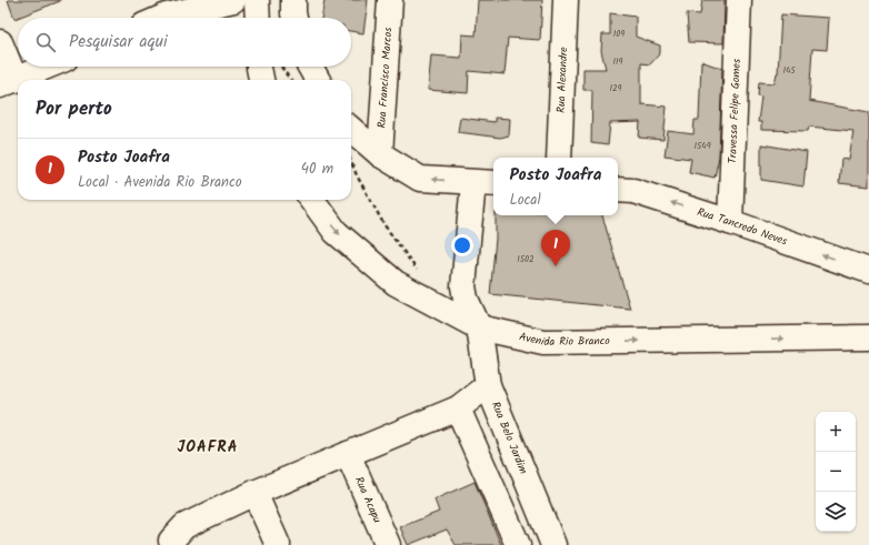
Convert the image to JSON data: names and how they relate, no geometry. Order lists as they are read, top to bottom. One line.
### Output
{"streets":{"street":["Rua Francisco Marcos","Rua Alexandre","Travessa Felipe Gomes","Rua Tancredo Neves","Avenida Rio Branco","Rua Belo Jardim","Rua Acapu"]},"crossings":[["Travessa Felipe Gomes","Rua Tancredo Neves"],["Avenida Rio Branco","Rua Belo Jardim"]],"one_way":["Rua Tancredo Neves","Avenida Rio Branco"],"districts":["JOAFRA"],"house_numbers":["109","119","145","129","1549","1502"],"page":{"search":"Pesquisar aqui","heading":"Por perto","list":[{"mark":"1","name":"Posto Joafra","note":"Local · Avenida Rio Branco","value":"40 m"}],"popup":["Posto Joafra","Local"],"pins":"1","map_buttons":["+","−"]}}
